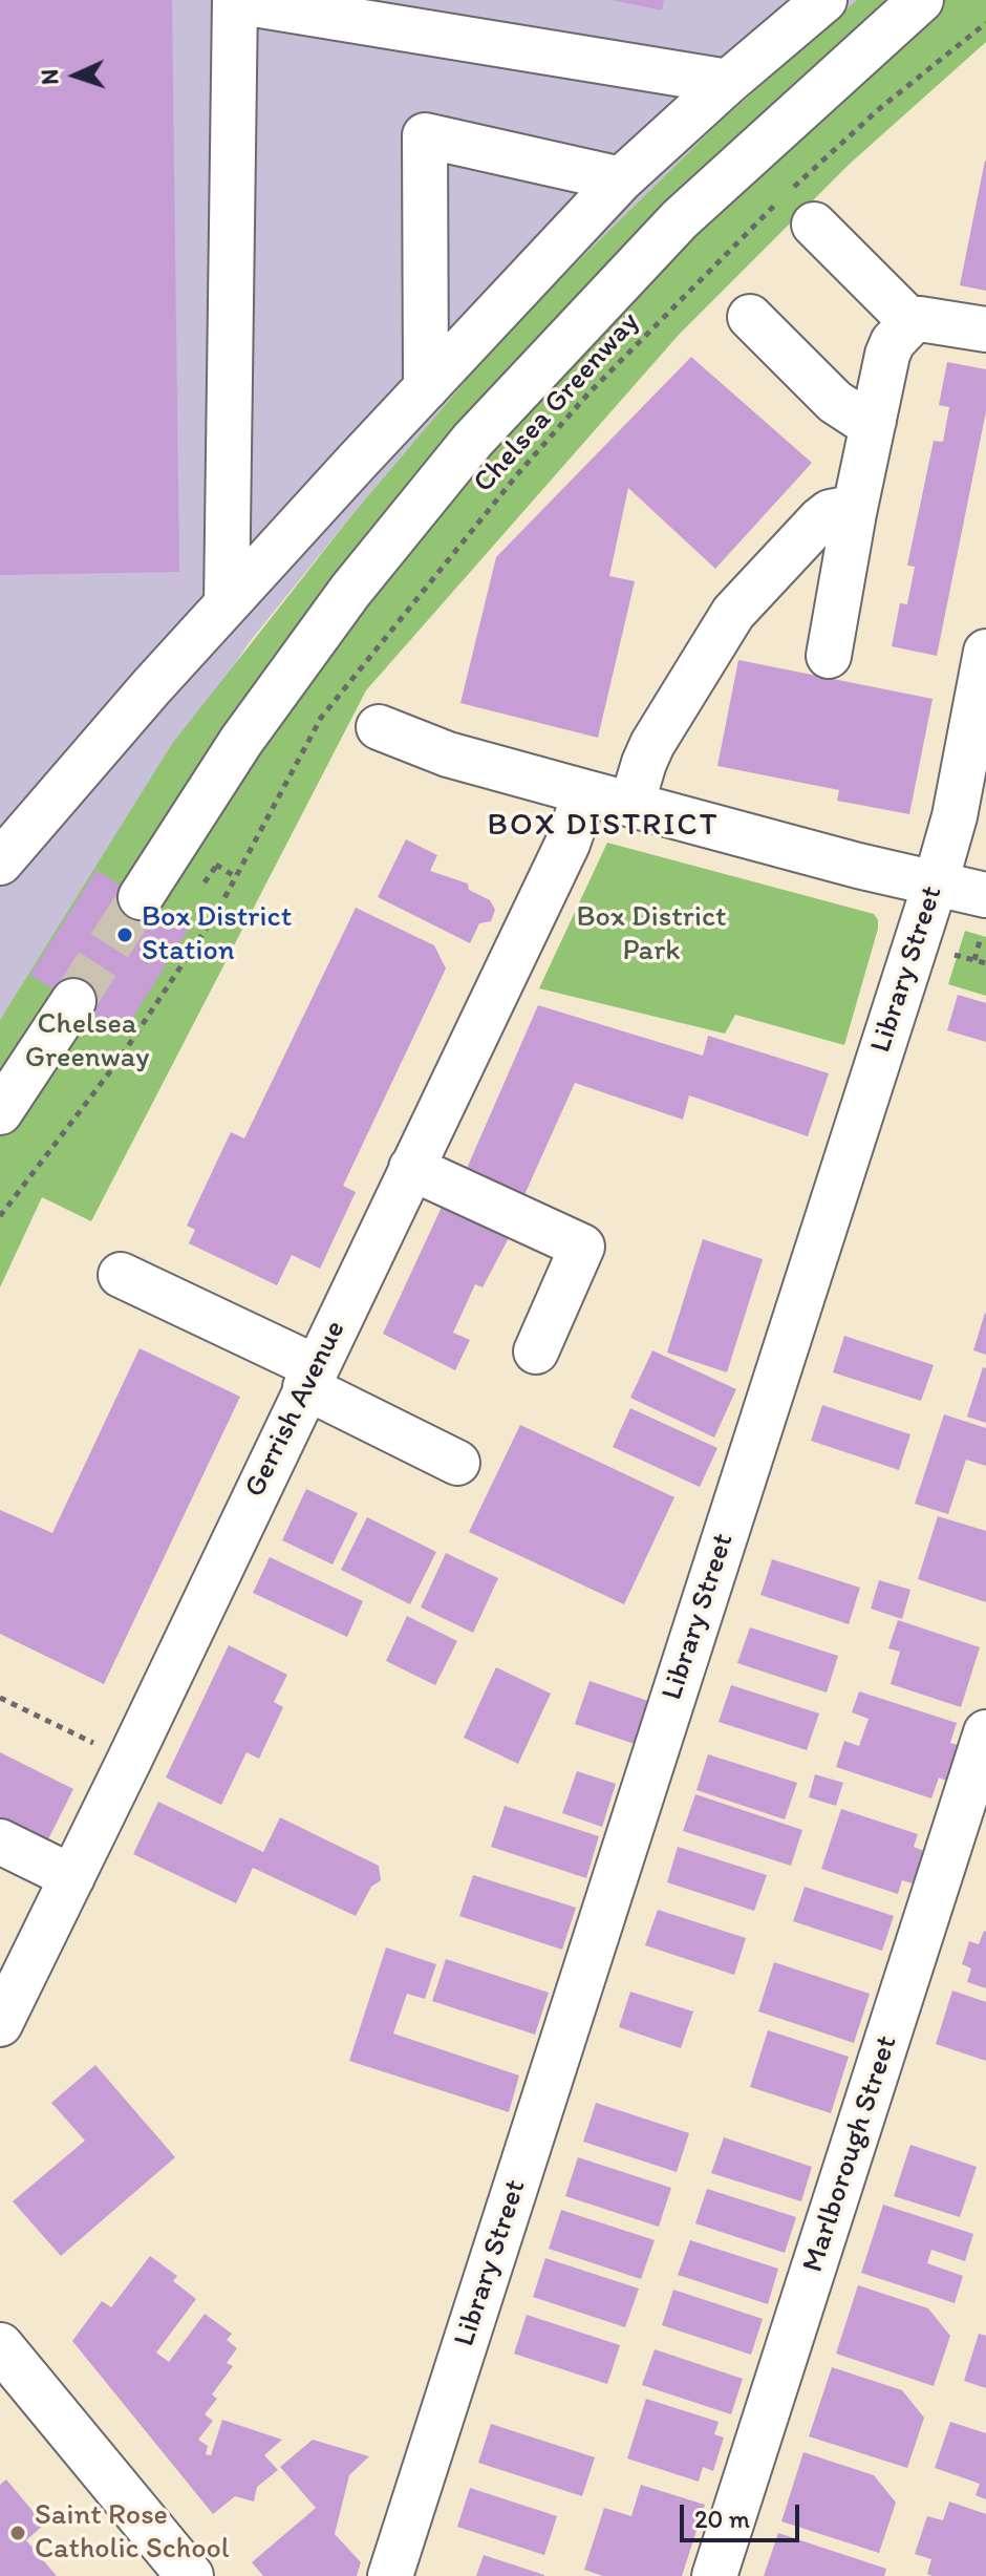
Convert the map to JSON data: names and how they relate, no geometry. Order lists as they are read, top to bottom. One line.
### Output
{"streets":{"street":["Library Street","Gerrish Avenue","Marlborough Street"],"path":["Chelsea Greenway"]},"districts":["BOX DISTRICT"],"parks":["Box District Park","Chelsea Greenway"],"places":["Box District Station","Saint Rose Catholic School"],"scale_bar":"20 m","north":"left"}
